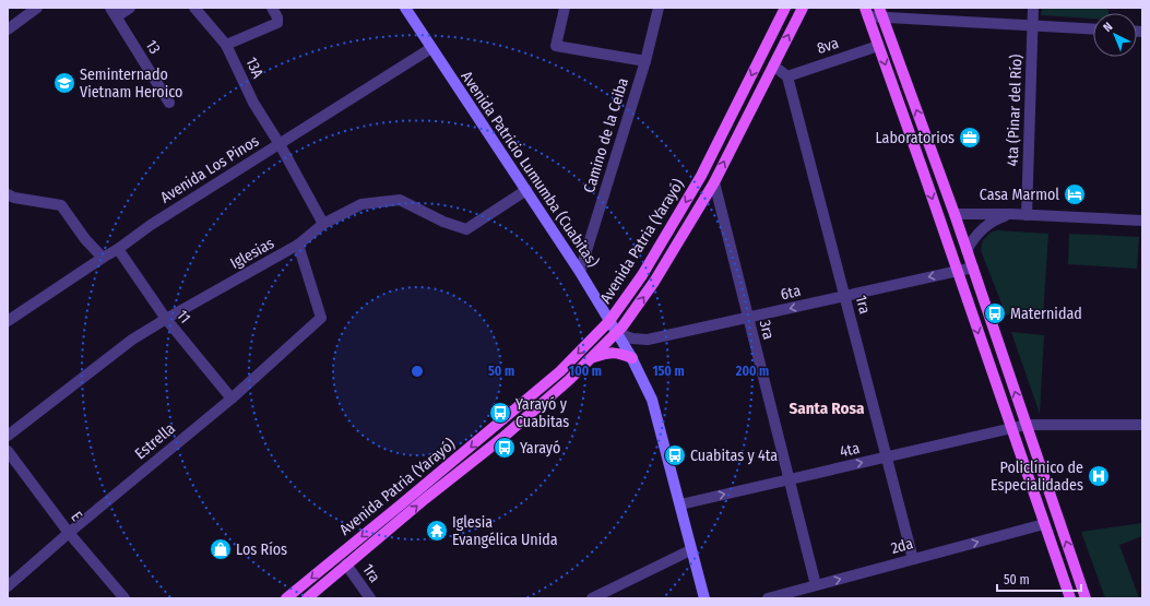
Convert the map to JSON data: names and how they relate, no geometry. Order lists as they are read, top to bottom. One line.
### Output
{"streets":{"main road":["Avenida Patricio Lumumba (Cuabitas)","Avenida Patria (Yarayó)"],"street":["8va","13","13A","4ta (Pinar del Río)","Camino de la Ceiba","Avenida Los Pinos","Iglesias","6ta","1ra","11","3ra","Estrella","4ta","E","2da"]},"crossings":[["8va","1ra"],["13A","Avenida Los Pinos"],["Camino de la Ceiba","Avenida Patricio Lumumba (Cuabitas)"],["Avenida Los Pinos","Avenida Patricio Lumumba (Cuabitas)"],["Avenida Los Pinos","11"],["Avenida Patricio Lumumba (Cuabitas)","Avenida Patria (Yarayó)"],["Avenida Patricio Lumumba (Cuabitas)","Iglesias"],["Avenida Patricio Lumumba (Cuabitas)","6ta"],["Avenida Patricio Lumumba (Cuabitas)","4ta"],["Avenida Patria (Yarayó)","6ta"],["Avenida Patria (Yarayó)","1ra"],["Avenida Patria (Yarayó)","3ra"],["Iglesias","11"],["Iglesias","Estrella"],["6ta","1ra"],["6ta","3ra"],["1ra","4ta"],["1ra","2da"],["11","Estrella"],["3ra","4ta"],["3ra","2da"],["Estrella","E"]],"one_way":["6ta","4ta","2da"],"districts":["Santa Rosa"],"places":{"school or university":["Seminternado Vietnam Heroico"],"office":["Laboratorios"],"hotel":["Casa Marmol"],"bus stop":["Maternidad","Yarayó y Cuabitas","Yarayó","Cuabitas y 4ta"],"hospital":["Policlínico de Especialidades"],"temple":["Iglesia Evangélica Unida"],"shop":["Los Ríos"]},"scale_bar":"50 m","north":"top left","rings":["50 m","100 m","150 m","200 m"]}
